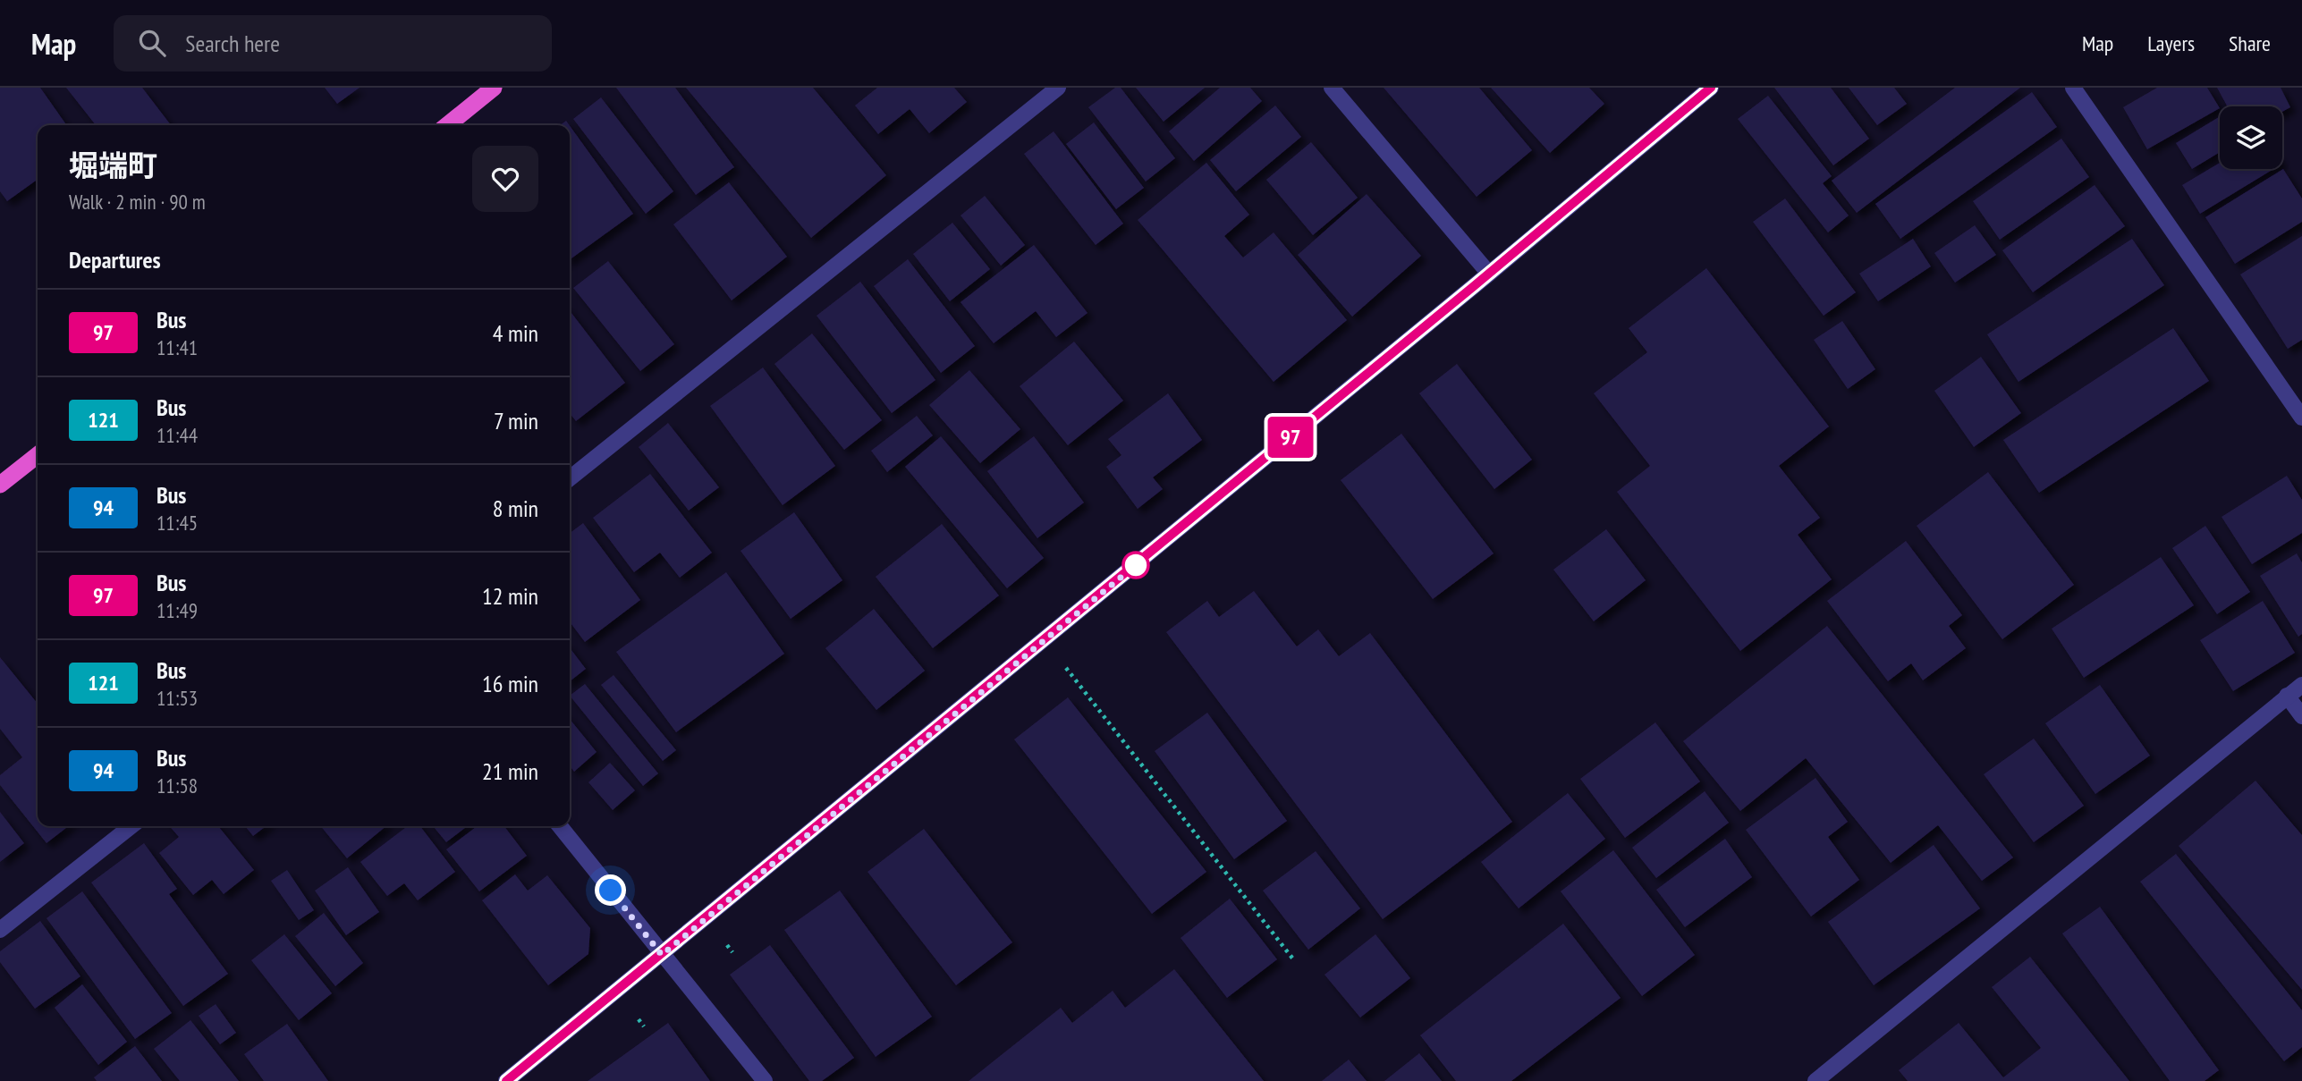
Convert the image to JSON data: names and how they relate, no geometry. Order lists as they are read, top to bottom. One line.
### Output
{"lines":["bus line 97"],"page":{"header":"Map","search":"Search here","nav":["Map","Layers","Share"],"on_map":"97","heading":[["堀端町","Walk · 2 min · 90 m"],"Departures"],"list":[{"mark":"97","name":"Bus","note":"11:41","value":"4 min"},{"mark":"121","name":"Bus","note":"11:44","value":"7 min"},{"mark":"94","name":"Bus","note":"11:45","value":"8 min"},{"mark":"97","name":"Bus","note":"11:49","value":"12 min"},{"mark":"121","name":"Bus","note":"11:53","value":"16 min"},{"mark":"94","name":"Bus","note":"11:58","value":"21 min"}]}}
